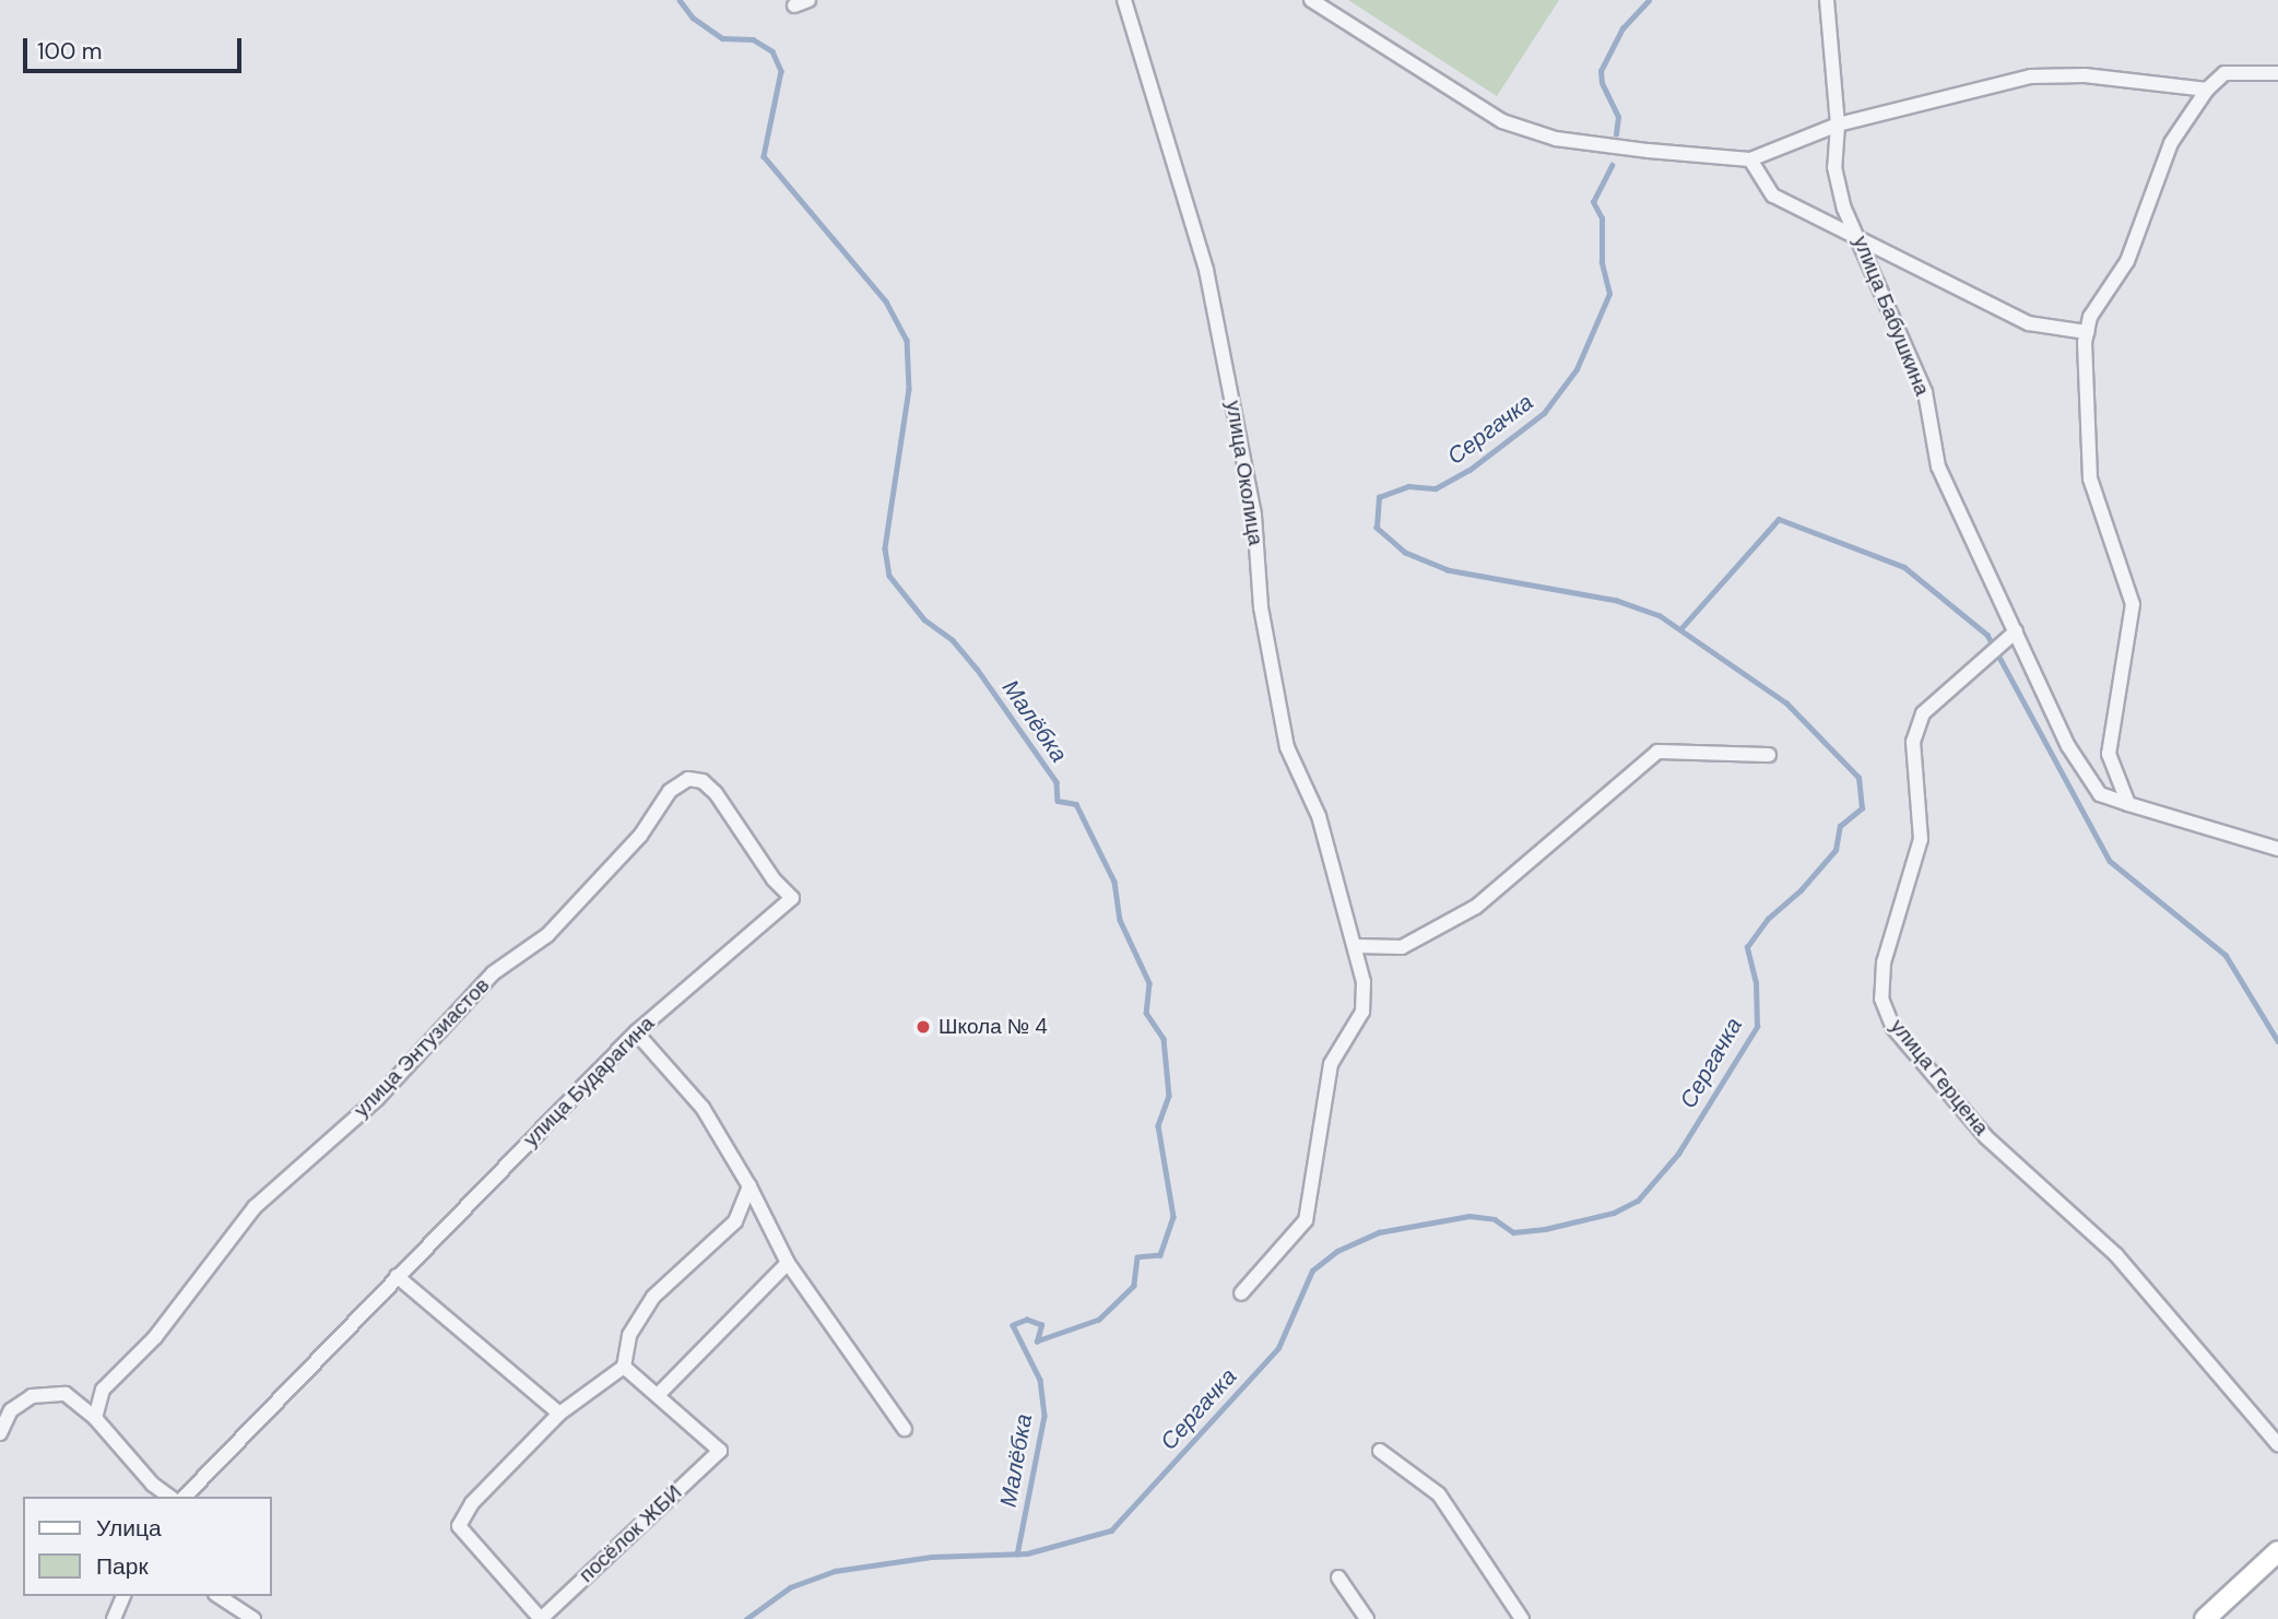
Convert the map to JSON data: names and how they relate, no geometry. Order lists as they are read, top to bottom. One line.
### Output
{"streets":{"street":["улица Бабушкина","улица Околица","улица Энтузиастов","улица Герцена","улица Бударагина","посёлок ЖБИ"]},"crossings":[["улица Бабушкина","улица Герцена"],["улица Энтузиастов","улица Бударагина"]],"water":["Сергачка","Малёбка"],"places":["Школа № 4"],"legend":["Улица","Парк"],"scale_bar":"100 m"}
